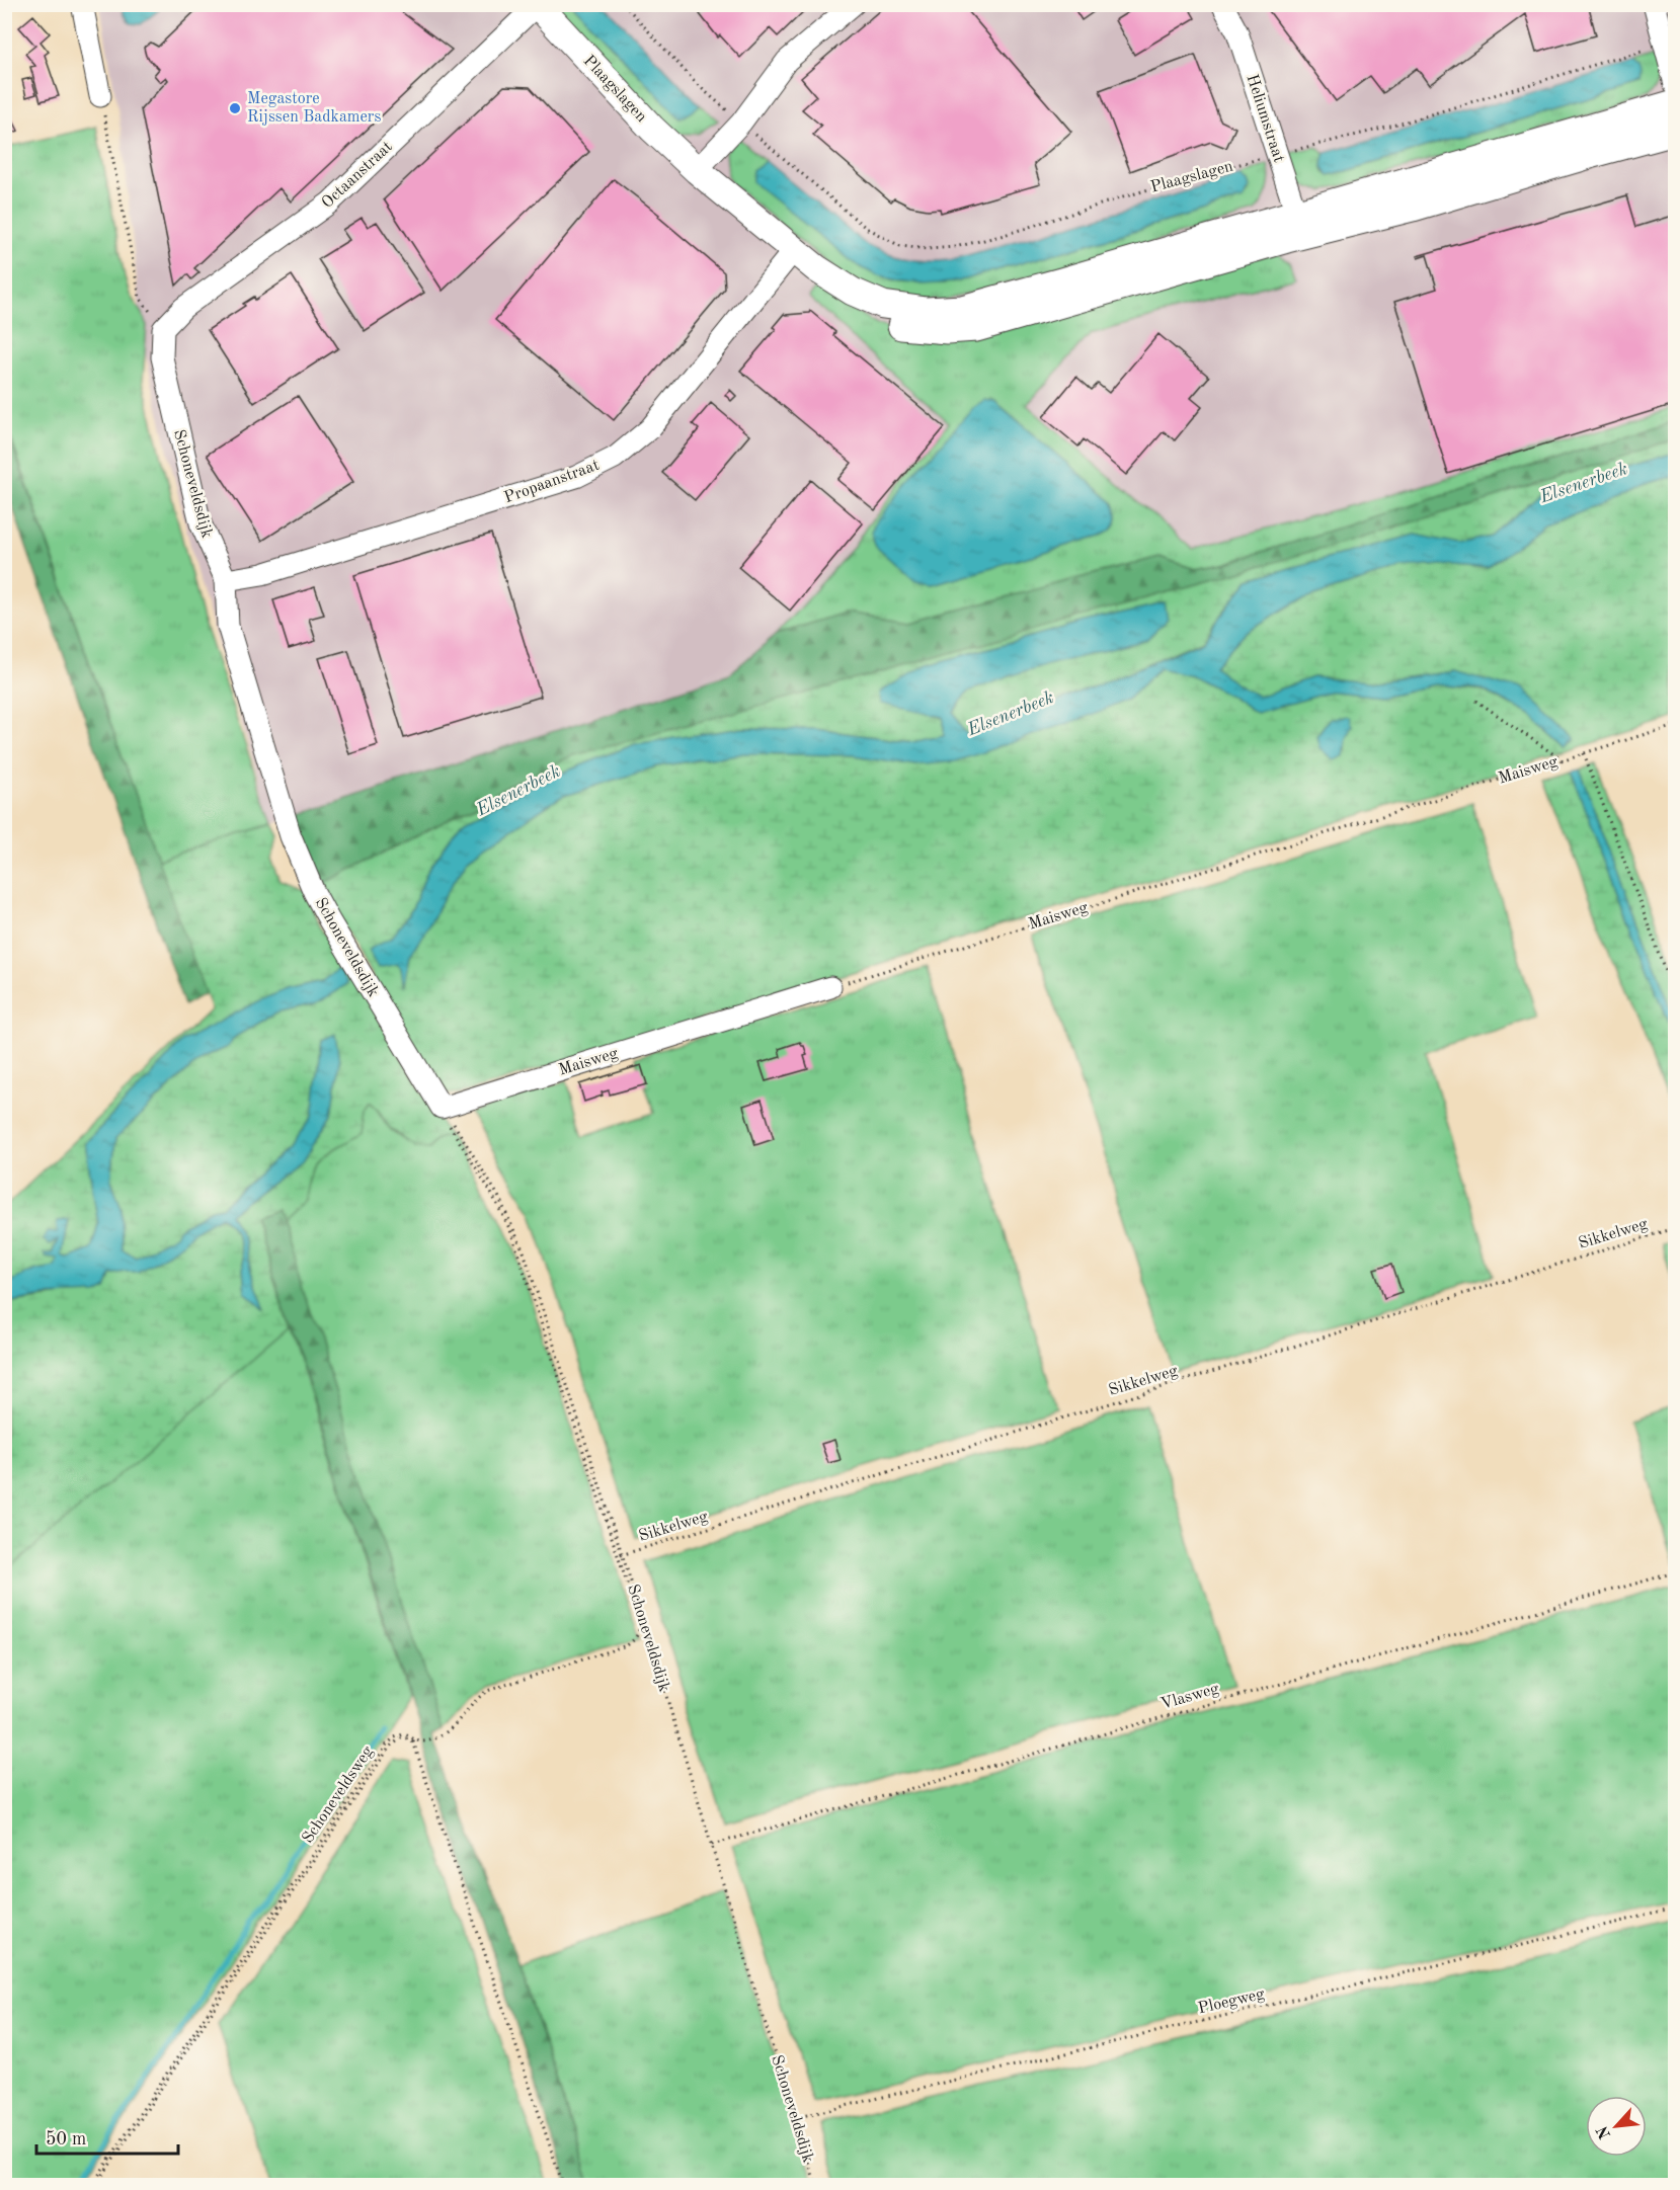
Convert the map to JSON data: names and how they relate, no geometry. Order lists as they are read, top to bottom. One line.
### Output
{"streets":{"street":["Plaagslagen","Heliumstraat","Octaanstraat","Propaanstraat","Schoneveldsdijk","Maisweg"],"path":["Sikkelweg","Vlasweg","Schoneveldsweg","Ploegweg"]},"crossings":[["Plaagslagen","Heliumstraat"],["Plaagslagen","Octaanstraat"],["Plaagslagen","Propaanstraat"],["Octaanstraat","Schoneveldsdijk"],["Propaanstraat","Schoneveldsdijk"],["Schoneveldsdijk","Maisweg"],["Schoneveldsdijk","Sikkelweg"],["Schoneveldsdijk","Vlasweg"],["Schoneveldsdijk","Ploegweg"]],"water":["Elsenerbeek"],"places":["Megastore Rijssen Badkamers"],"scale_bar":"50 m","north":"bottom left"}
